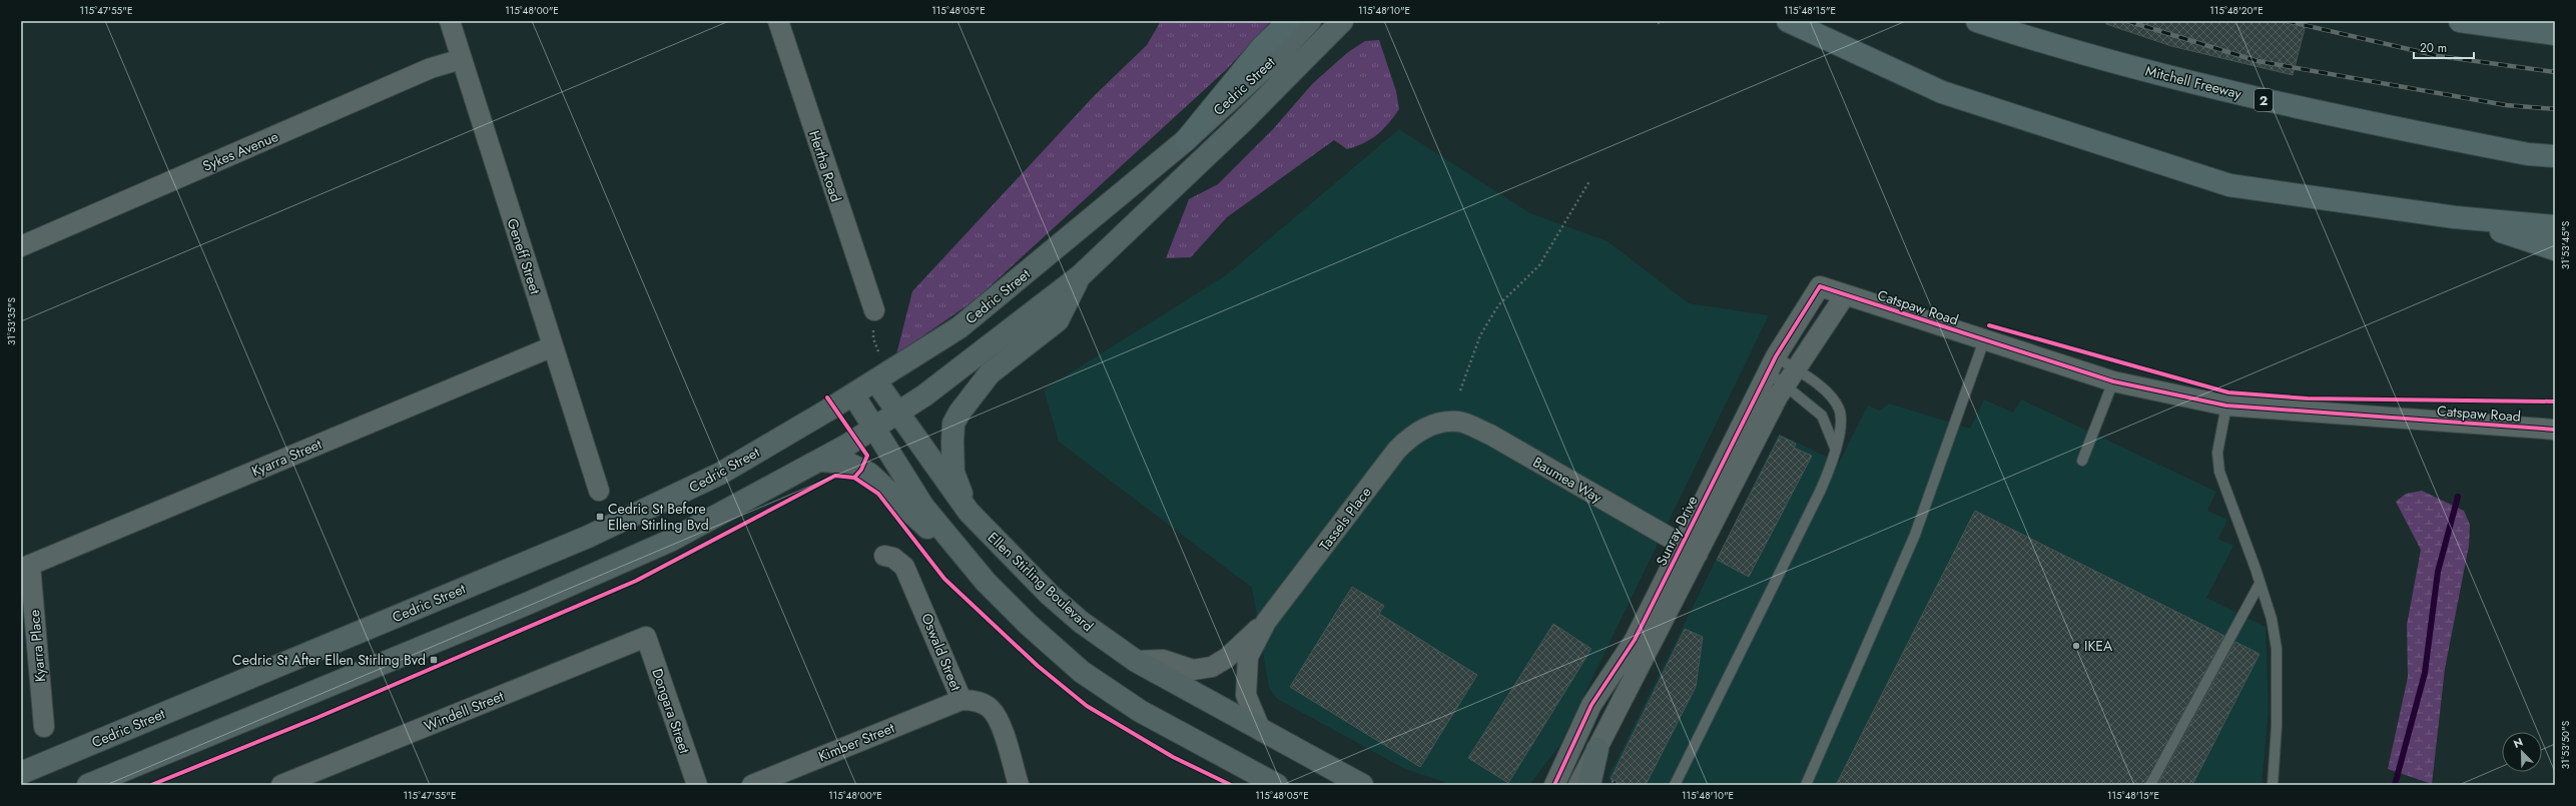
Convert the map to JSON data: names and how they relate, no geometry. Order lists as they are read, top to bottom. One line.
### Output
{"streets":{"highway":["Mitchell Freeway","2"],"main road":["Cedric Street","Ellen Stirling Boulevard"],"street":["Sykes Avenue","Hertha Road","Geneff Street","Catspaw Road","Kyarra Street","Baumea Way","Tassels Place","Sunray Drive","Kyarra Place","Oswald Street","Windell Street","Dongara Street","Kimber Street"]},"crossings":[["Cedric Street","Ellen Stirling Boulevard"],["Sykes Avenue","Geneff Street"],["Geneff Street","Kyarra Street"],["Catspaw Road","Sunray Drive"],["Kyarra Street","Kyarra Place"],["Baumea Way","Tassels Place"],["Baumea Way","Sunray Drive"],["Tassels Place","Ellen Stirling Boulevard"],["Oswald Street","Kimber Street"],["Windell Street","Dongara Street"]],"places":{"transit":["Cedric St Before Ellen Stirling Bvd","Cedric St After Ellen Stirling Bvd"],"other":["IKEA"]},"scale_bar":"20 m","north":"top left","coordinates":["115°47'55\"E","115°48'00\"E","115°48'05\"E","115°48'10\"E","115°48'15\"E","115°48'20\"E","31°53'45\"S","31°53'35\"S","31°53'50\"S"]}
